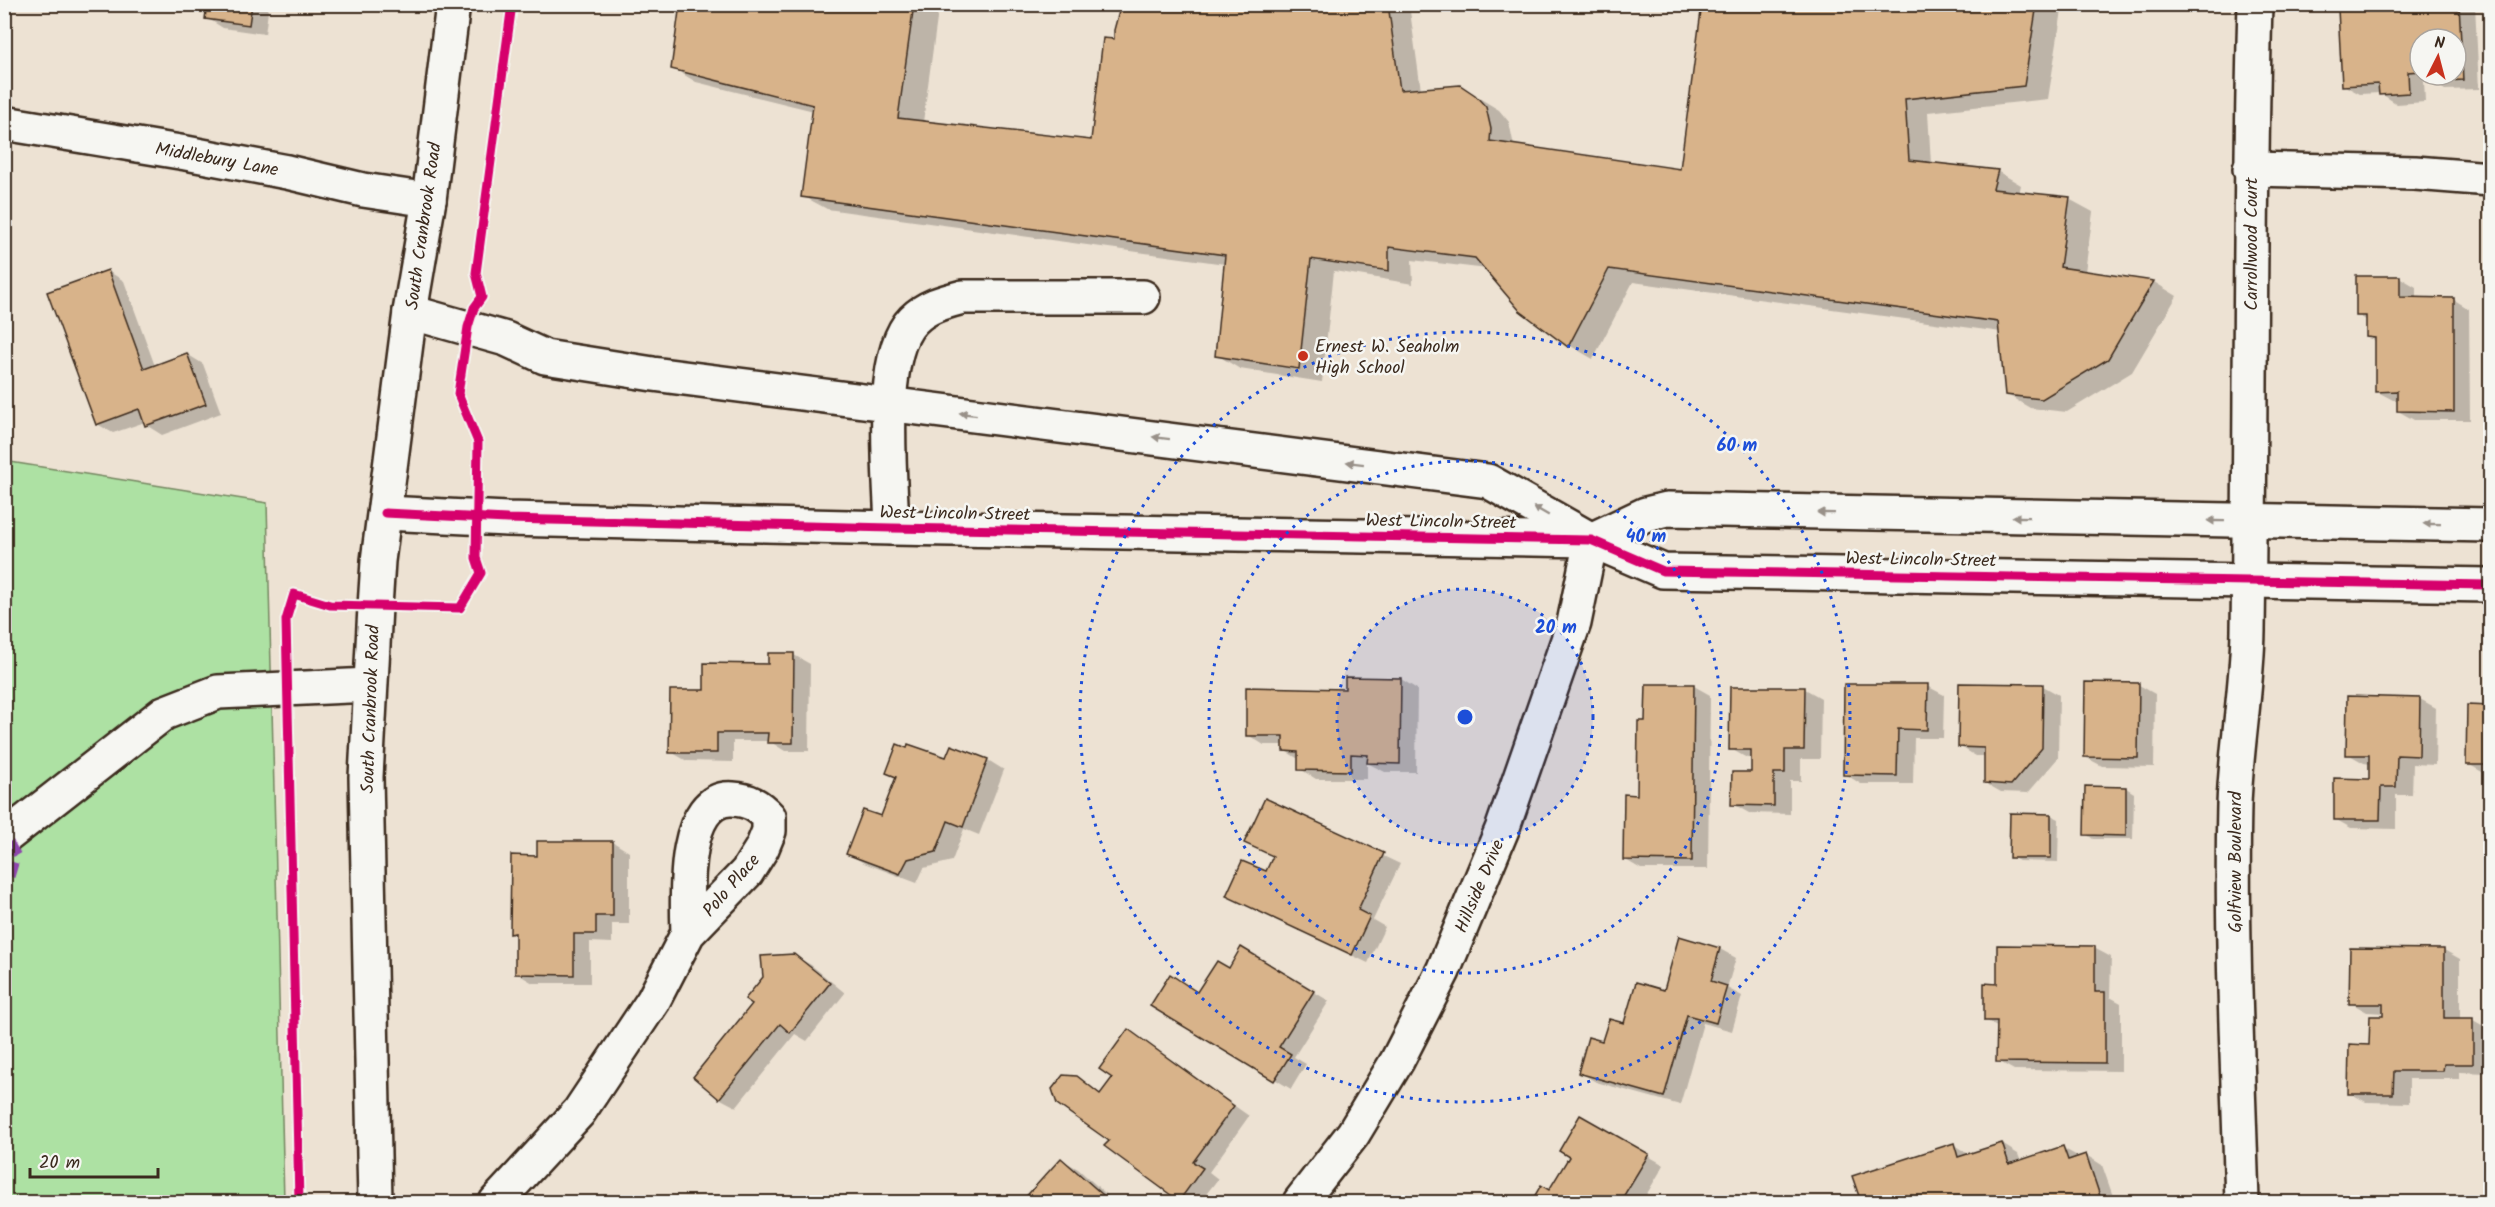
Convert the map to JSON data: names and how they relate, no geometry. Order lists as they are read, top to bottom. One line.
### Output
{"streets":{"street":["Middlebury Lane","South Cranbrook Road","Carrollwood Court","West Lincoln Street","Golfview Boulevard","Polo Place","Hillside Drive"]},"crossings":[["Middlebury Lane","South Cranbrook Road"],["South Cranbrook Road","West Lincoln Street"],["Carrollwood Court","West Lincoln Street"],["Carrollwood Court","Golfview Boulevard"],["West Lincoln Street","Golfview Boulevard"],["West Lincoln Street","Hillside Drive"]],"places":["Ernest W. Seaholm High School"],"scale_bar":"20 m","north":"top","rings":["60 m","40 m","20 m"]}
